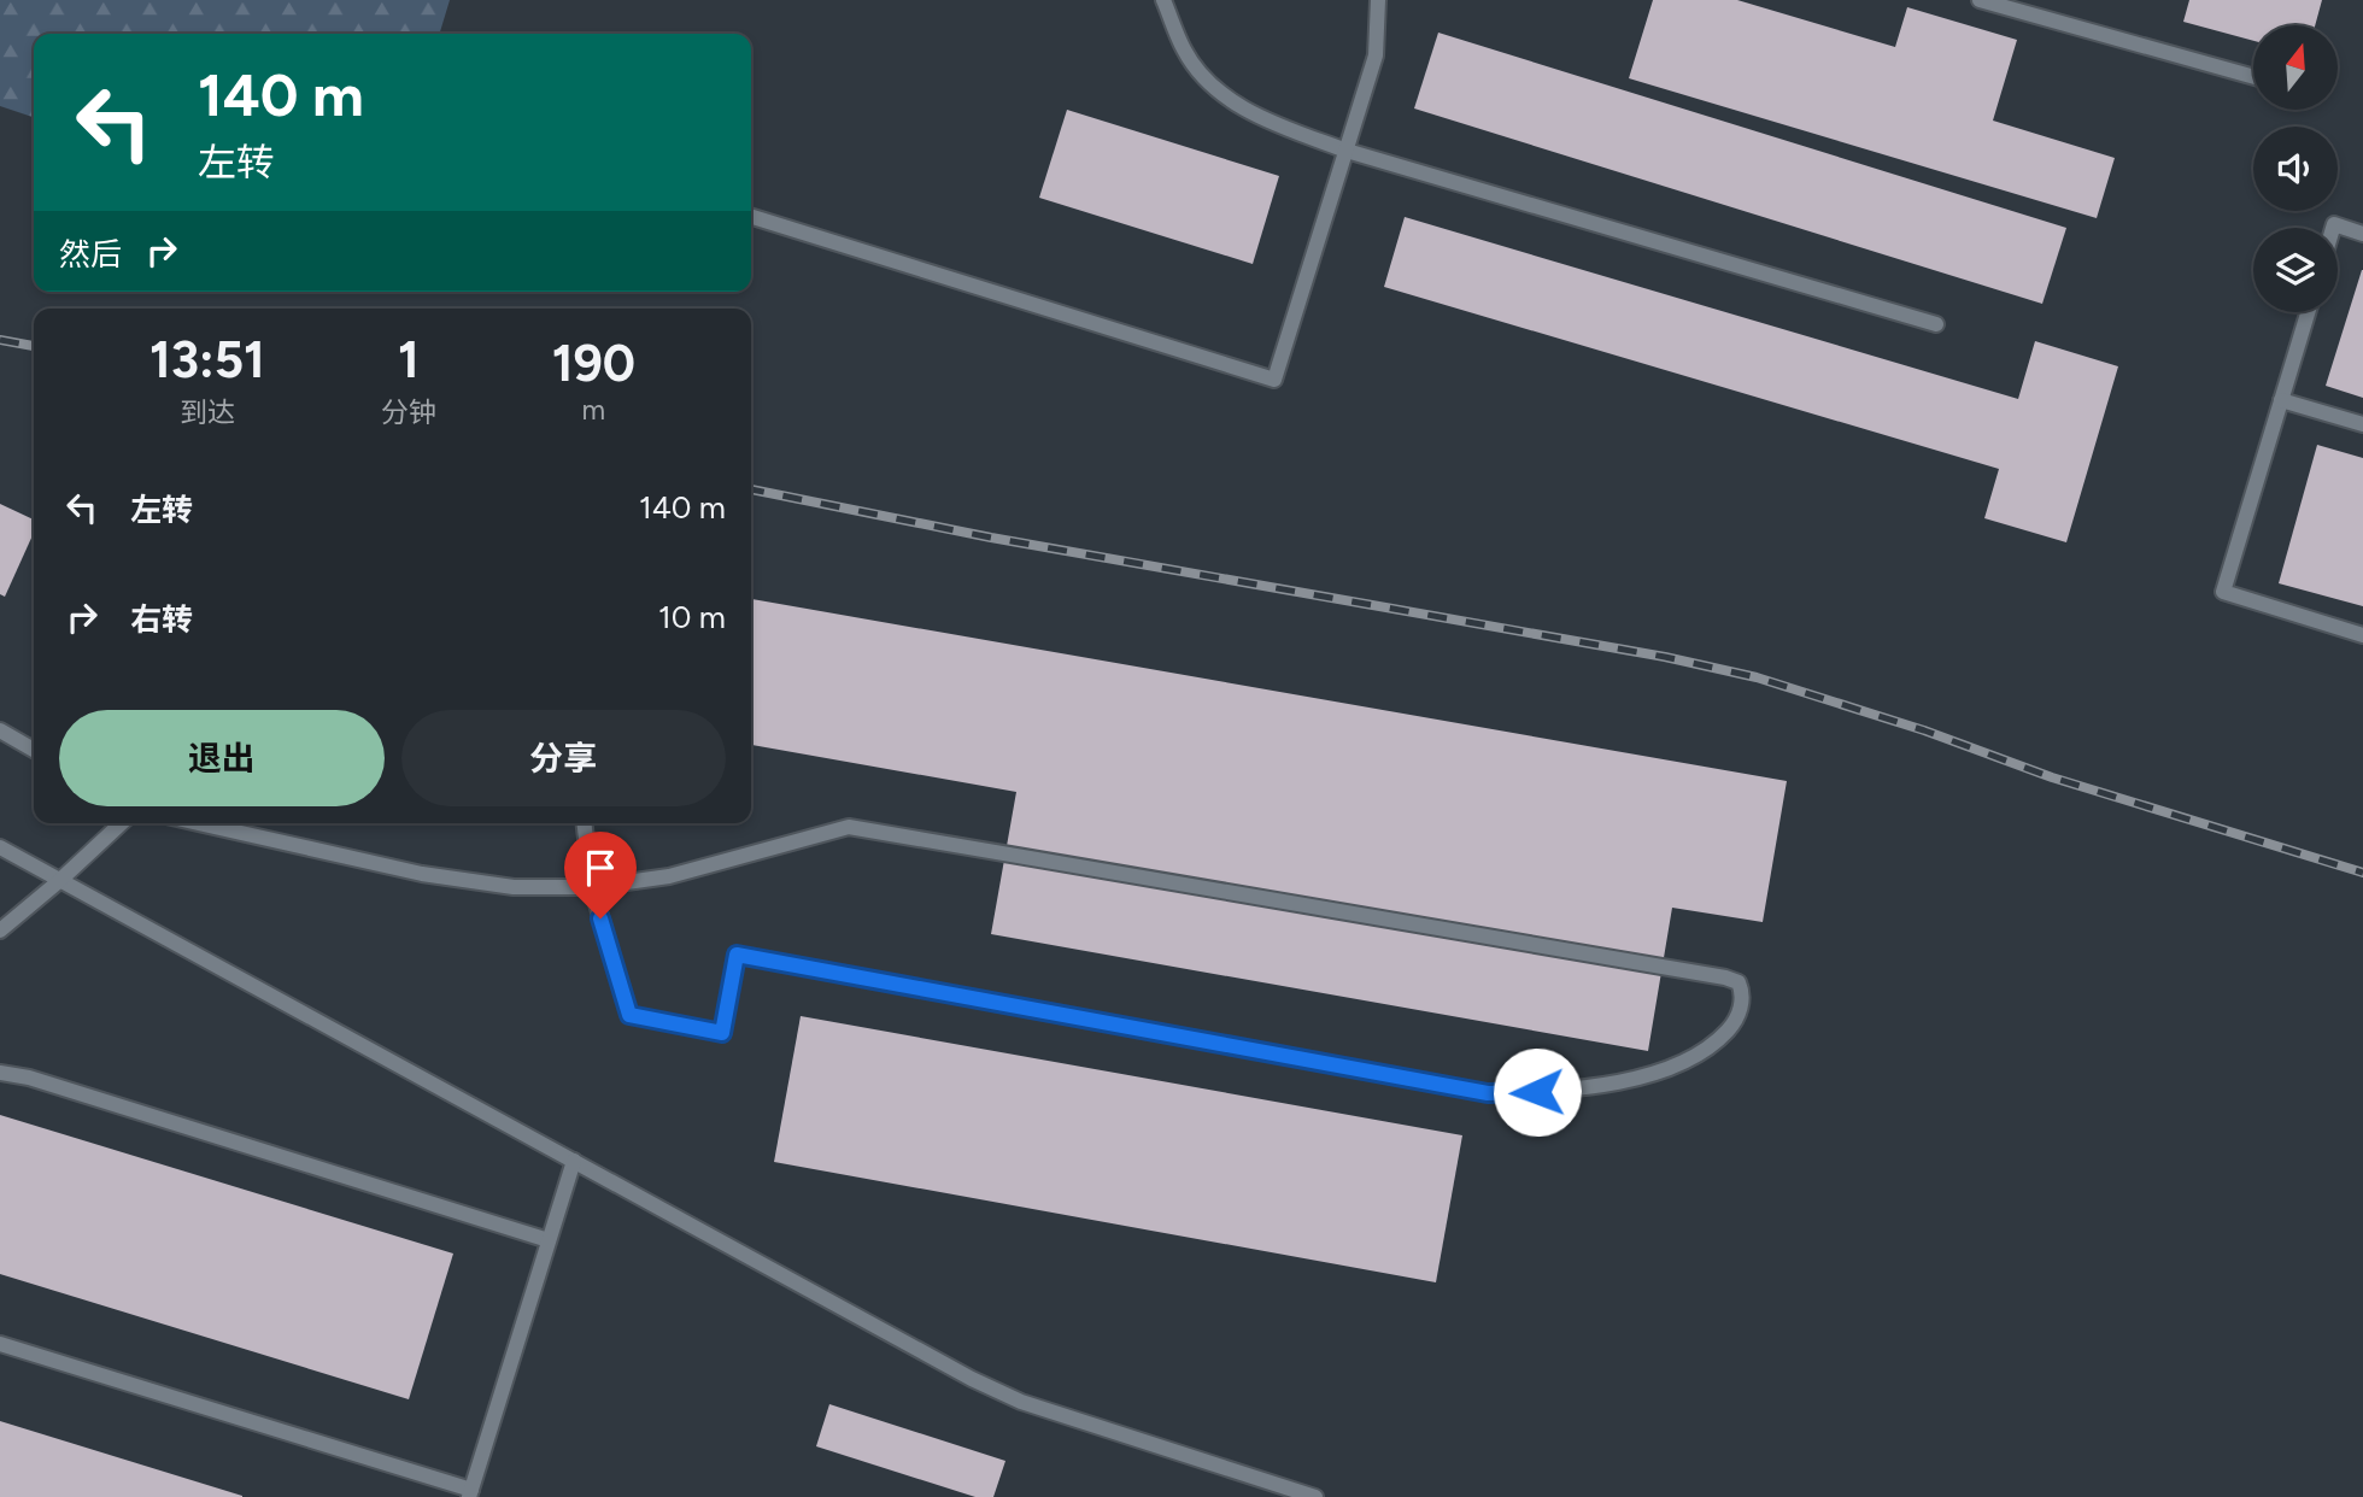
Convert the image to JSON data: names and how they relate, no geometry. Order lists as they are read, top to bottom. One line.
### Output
{"north":"top","page":{"turn":["140 m","左转"],"then":"然后","eta":["13:51","到达","1","分钟","190","m"],"list":[{"name":"左转","value":"140 m"},{"name":"右转","value":"10 m"}],"buttons":["退出","分享"]}}
